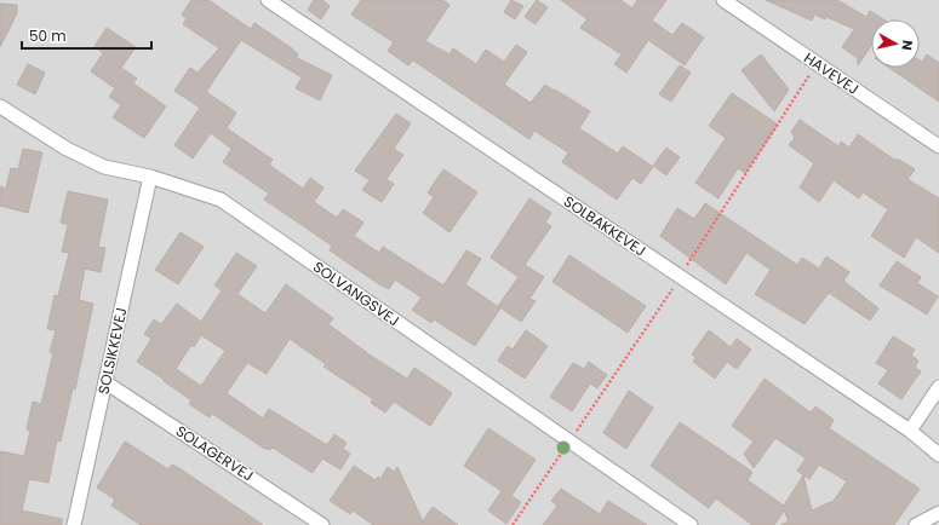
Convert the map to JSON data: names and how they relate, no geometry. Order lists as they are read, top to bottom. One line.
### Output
{"streets":{"street":["HAVEVEJ","SOLBAKKEVEJ","SOLVANGSVEJ","SOLSIKKEVEJ","SOLAGERVEJ"]},"crossings":[["SOLVANGSVEJ","SOLSIKKEVEJ"],["SOLSIKKEVEJ","SOLAGERVEJ"]],"scale_bar":"50 m","north":"right"}
